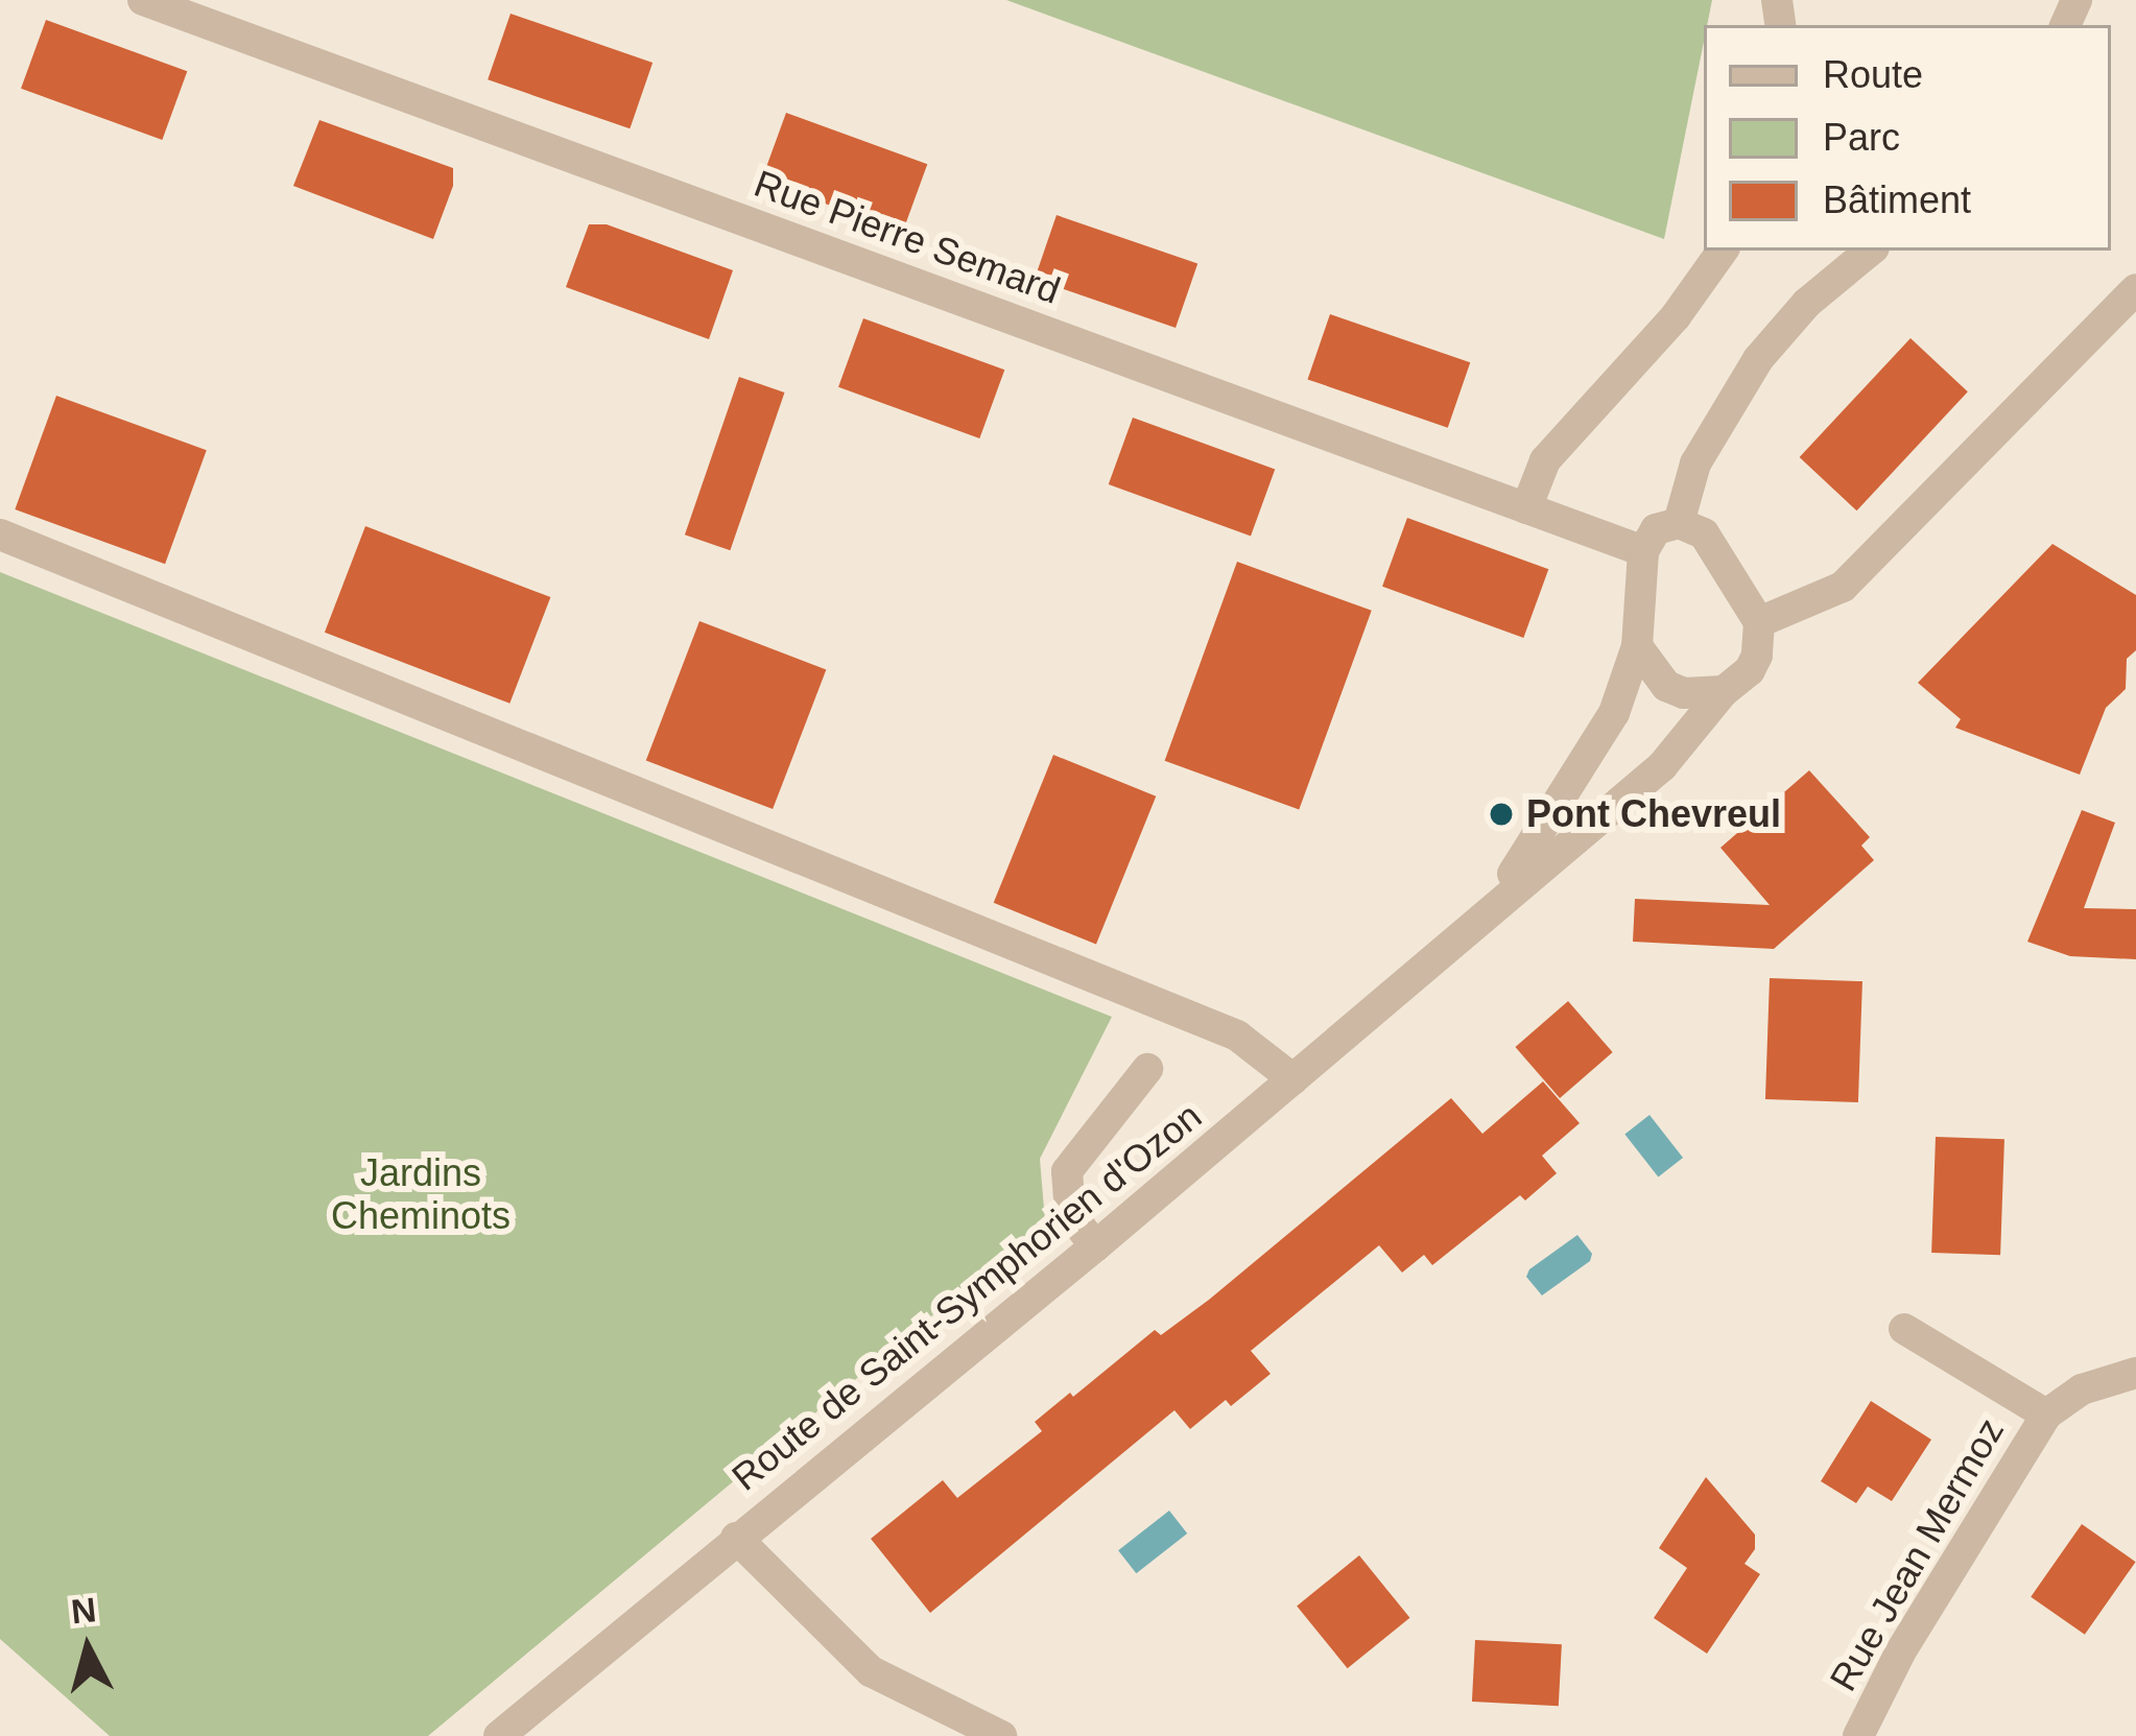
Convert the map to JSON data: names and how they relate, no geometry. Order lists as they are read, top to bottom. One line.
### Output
{"streets":{"street":["Rue Pierre Semard","Route de Saint-Symphorien d'Ozon","Rue Jean Mermoz"]},"parks":["Jardins Cheminots"],"places":["Pont Chevreul"],"legend":["Route","Parc","Bâtiment"],"north":"top"}
